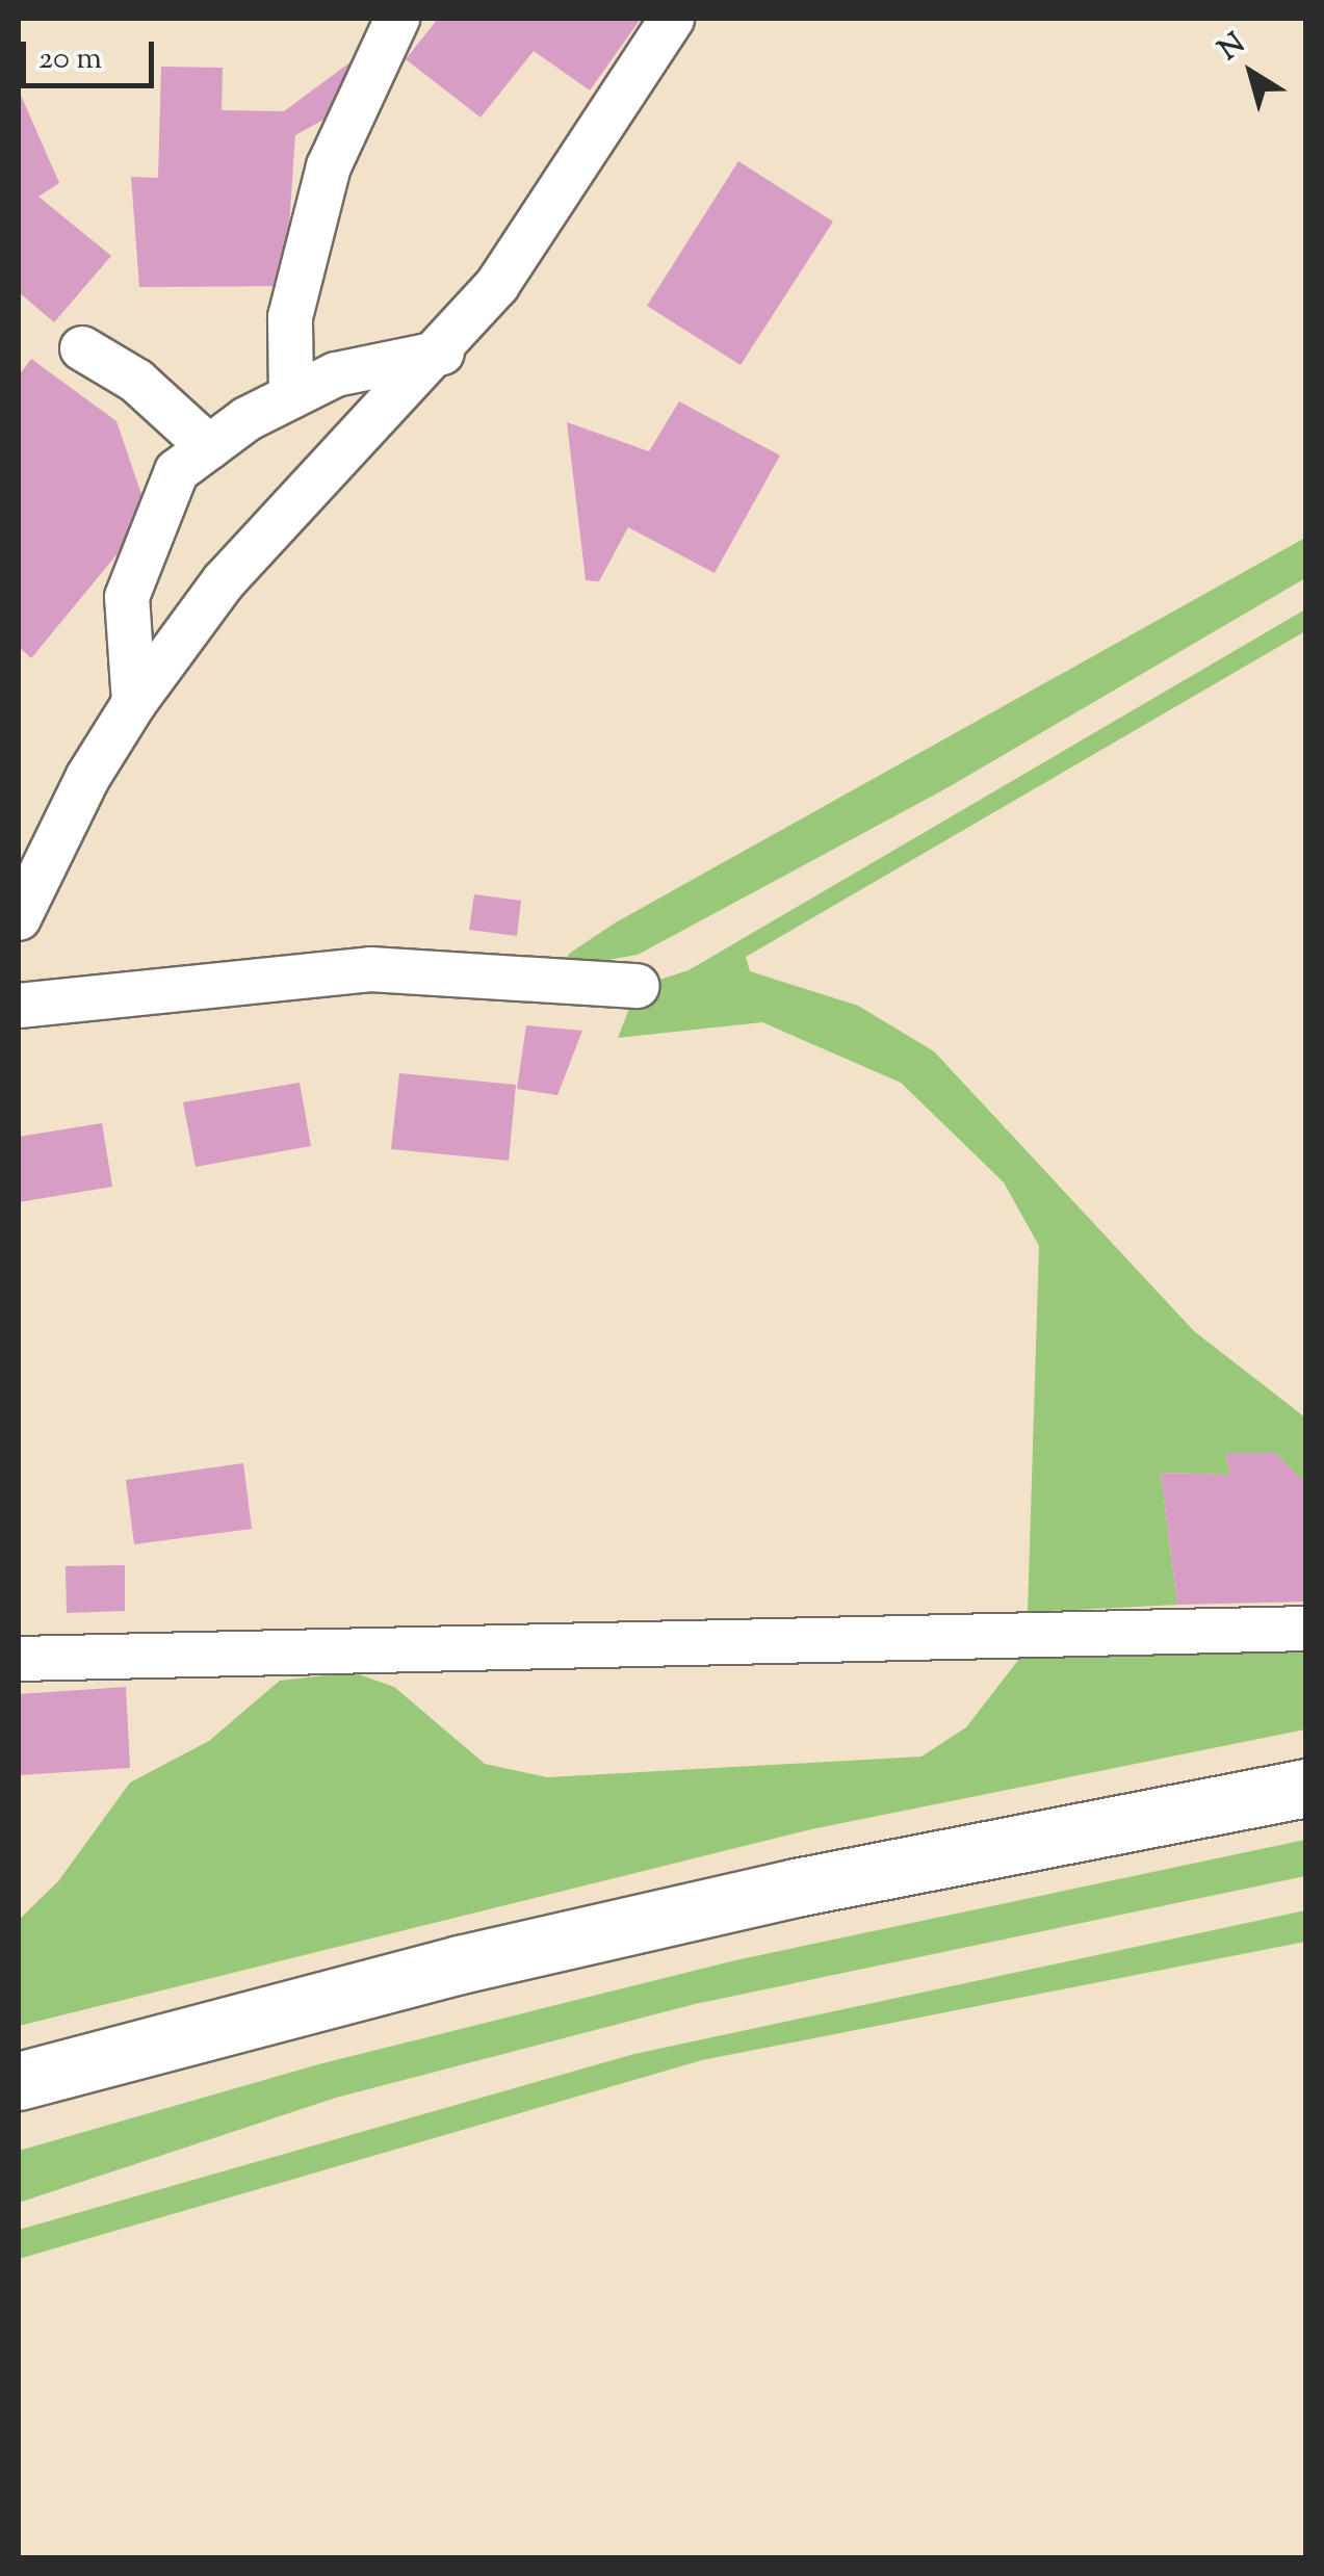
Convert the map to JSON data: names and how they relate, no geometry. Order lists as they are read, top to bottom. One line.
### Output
{"scale_bar":"20 m","north":"top left"}
